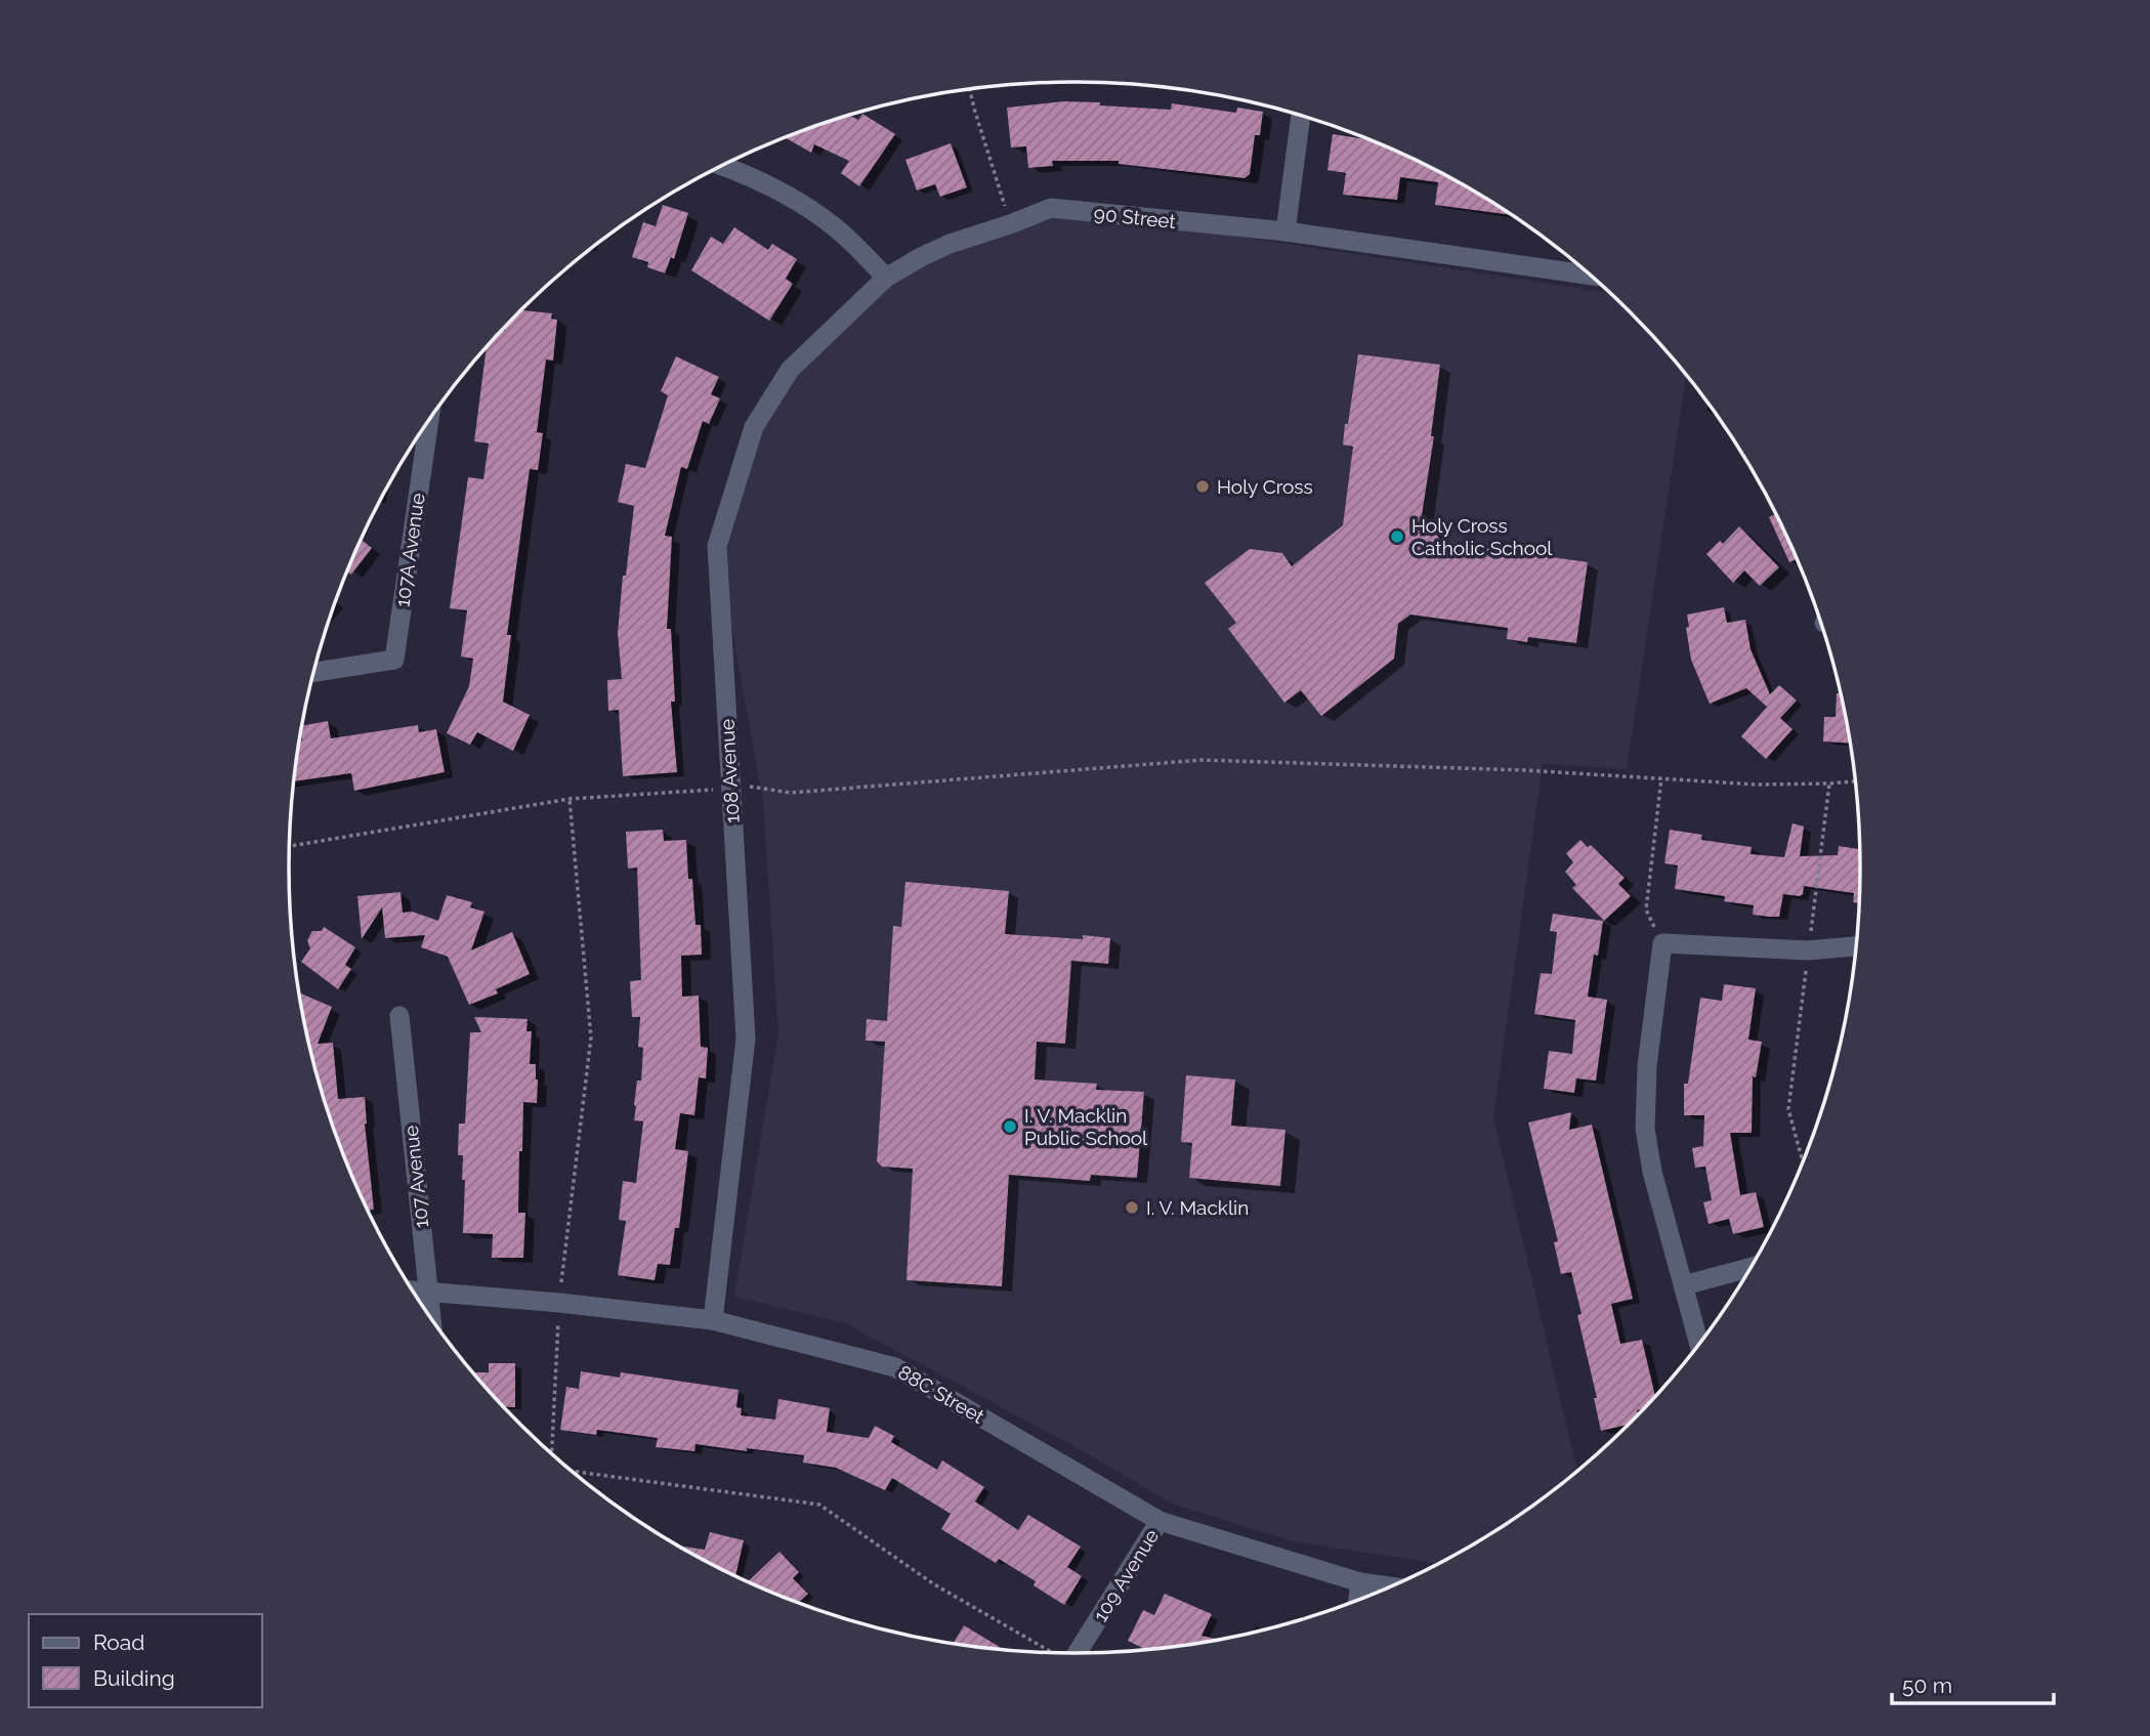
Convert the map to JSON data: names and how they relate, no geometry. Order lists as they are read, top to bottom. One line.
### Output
{"streets":{"street":["90 Street","107A Avenue","108 Avenue","107 Avenue","88C Street","109 Avenue"]},"crossings":[["90 Street","108 Avenue"],["108 Avenue","88C Street"],["107 Avenue","88C Street"],["88C Street","109 Avenue"]],"places":["Holy Cross","Holy Cross Catholic School","I. V. Macklin Public School","I. V. Macklin"],"legend":["Road","Building"],"scale_bar":"50 m"}
